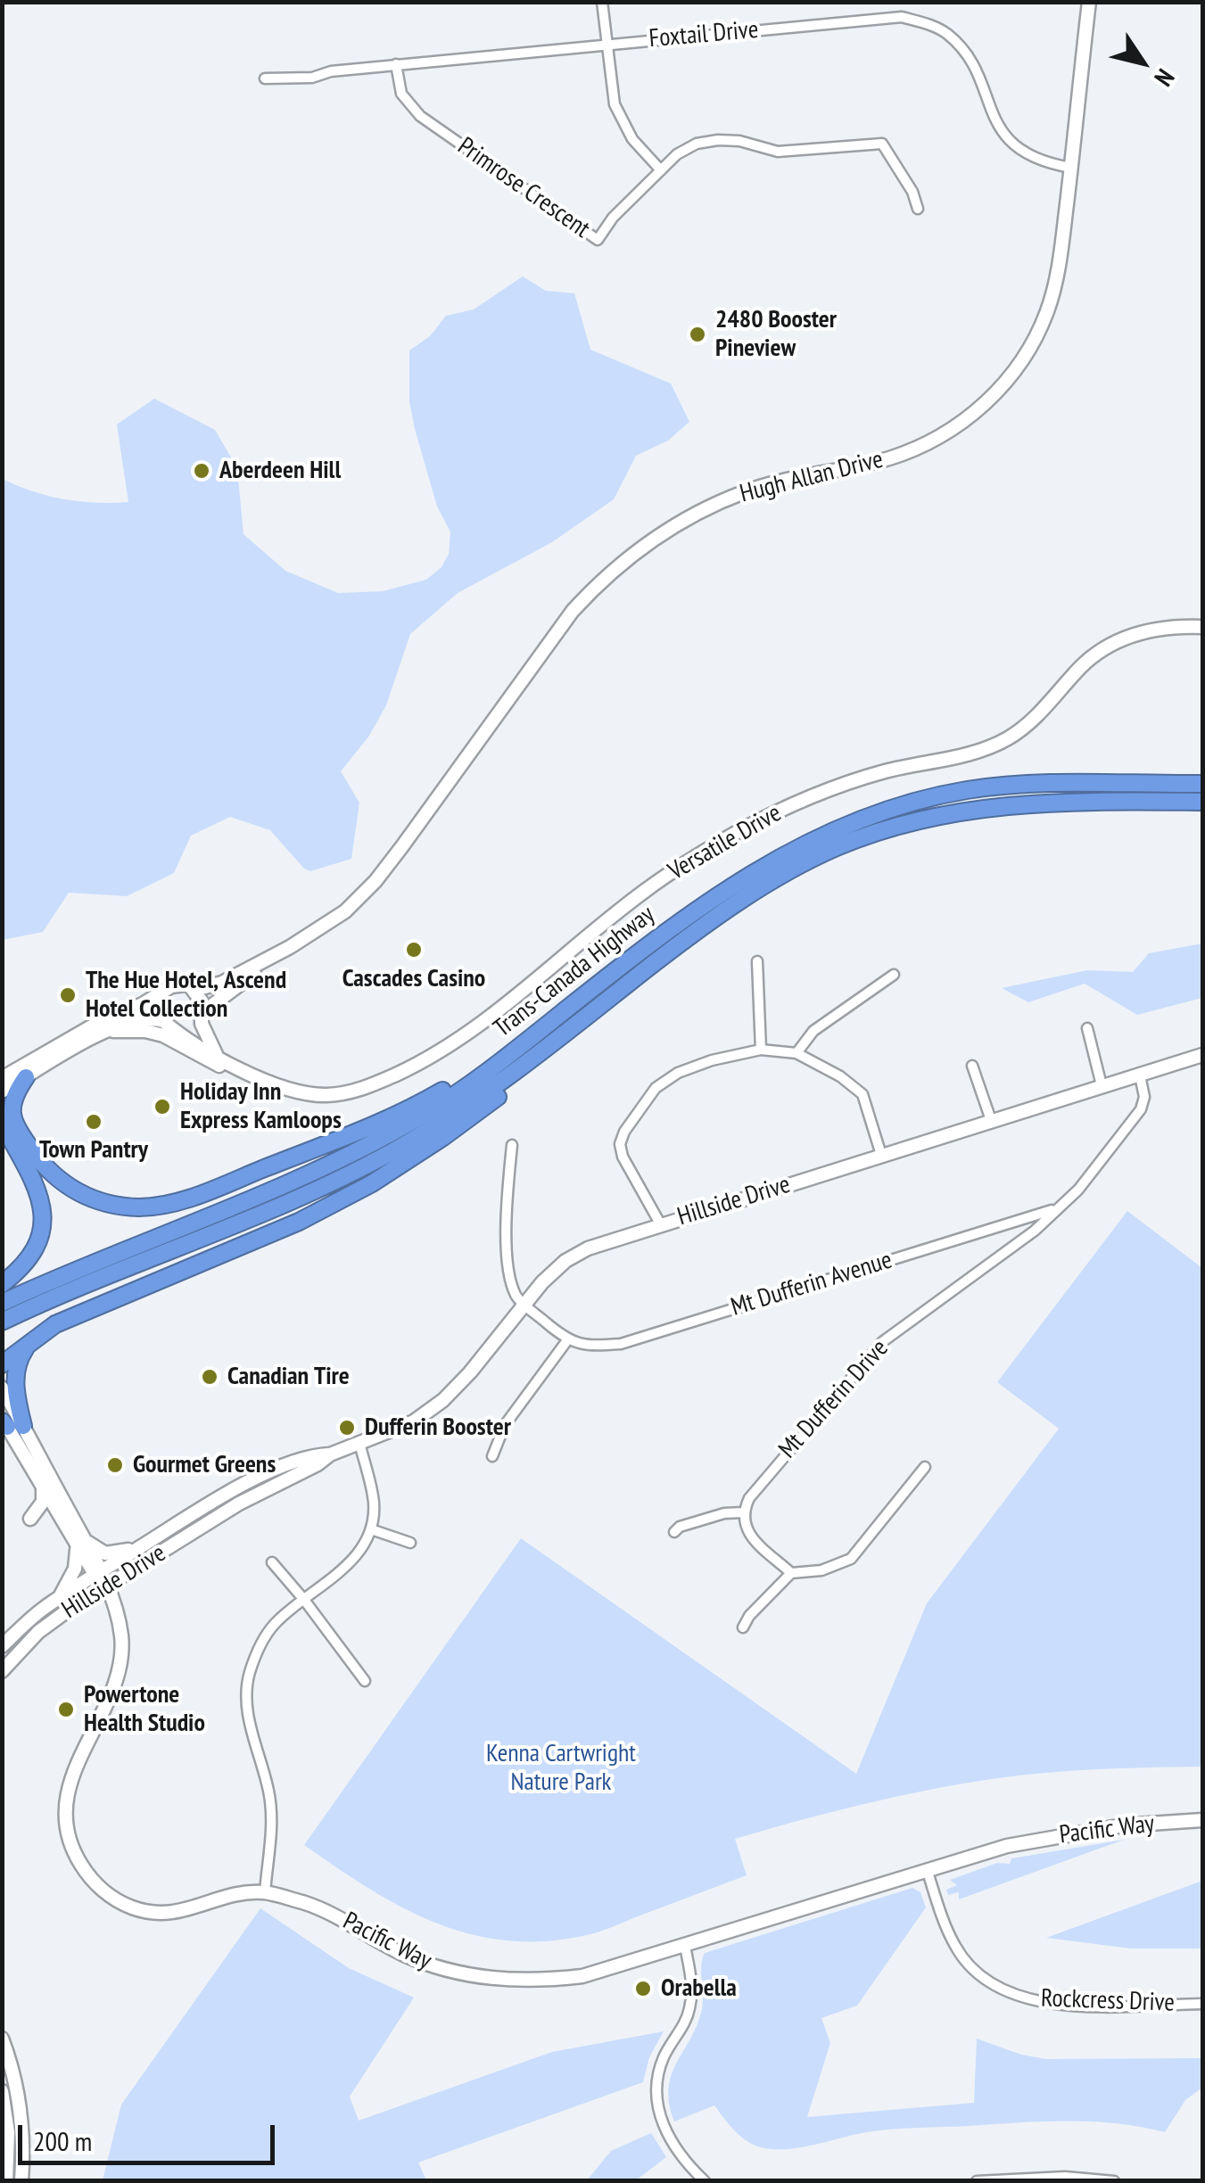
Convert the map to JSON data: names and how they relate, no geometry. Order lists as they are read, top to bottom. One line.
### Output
{"streets":{"highway":["Trans-Canada Highway"],"street":["Foxtail Drive","Primrose Crescent","Hugh Allan Drive","Versatile Drive","Hillside Drive","Mt Dufferin Avenue","Mt Dufferin Drive","Pacific Way","Rockcress Drive"]},"crossings":[["Foxtail Drive","Primrose Crescent"],["Foxtail Drive","Hugh Allan Drive"],["Hugh Allan Drive","Versatile Drive"],["Hillside Drive","Mt Dufferin Drive"],["Hillside Drive","Pacific Way"],["Mt Dufferin Avenue","Mt Dufferin Drive"],["Pacific Way","Rockcress Drive"]],"parks":["Kenna Cartwright Nature Park"],"places":["2480 Booster Pineview","Aberdeen Hill","Cascades Casino","The Hue Hotel, Ascend Hotel Collection","Holiday Inn Express Kamloops","Town Pantry","Canadian Tire","Dufferin Booster","Gourmet Greens","Powertone Health Studio","Orabella"],"scale_bar":"200 m","north":"bottom right"}
